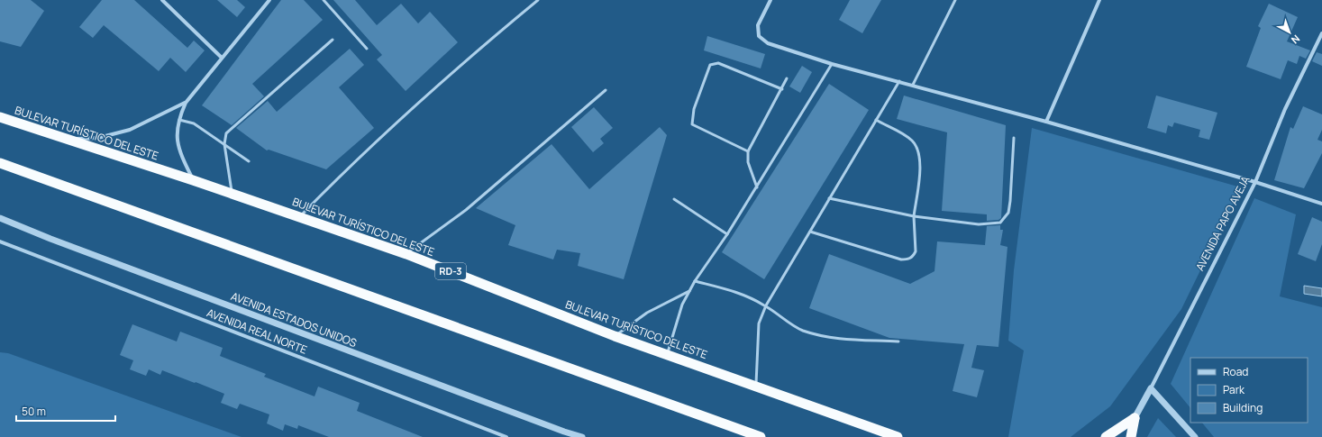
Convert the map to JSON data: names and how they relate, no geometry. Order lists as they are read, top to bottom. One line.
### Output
{"streets":{"highway":["BULEVAR TURÍSTICO DEL ESTE","RD-3"],"street":["AVENIDA PAPO AVEJA","AVENIDA ESTADOS UNIDOS","AVENIDA REAL NORTE"]},"legend":["Road","Park","Building"],"scale_bar":"50 m","north":"bottom right"}
